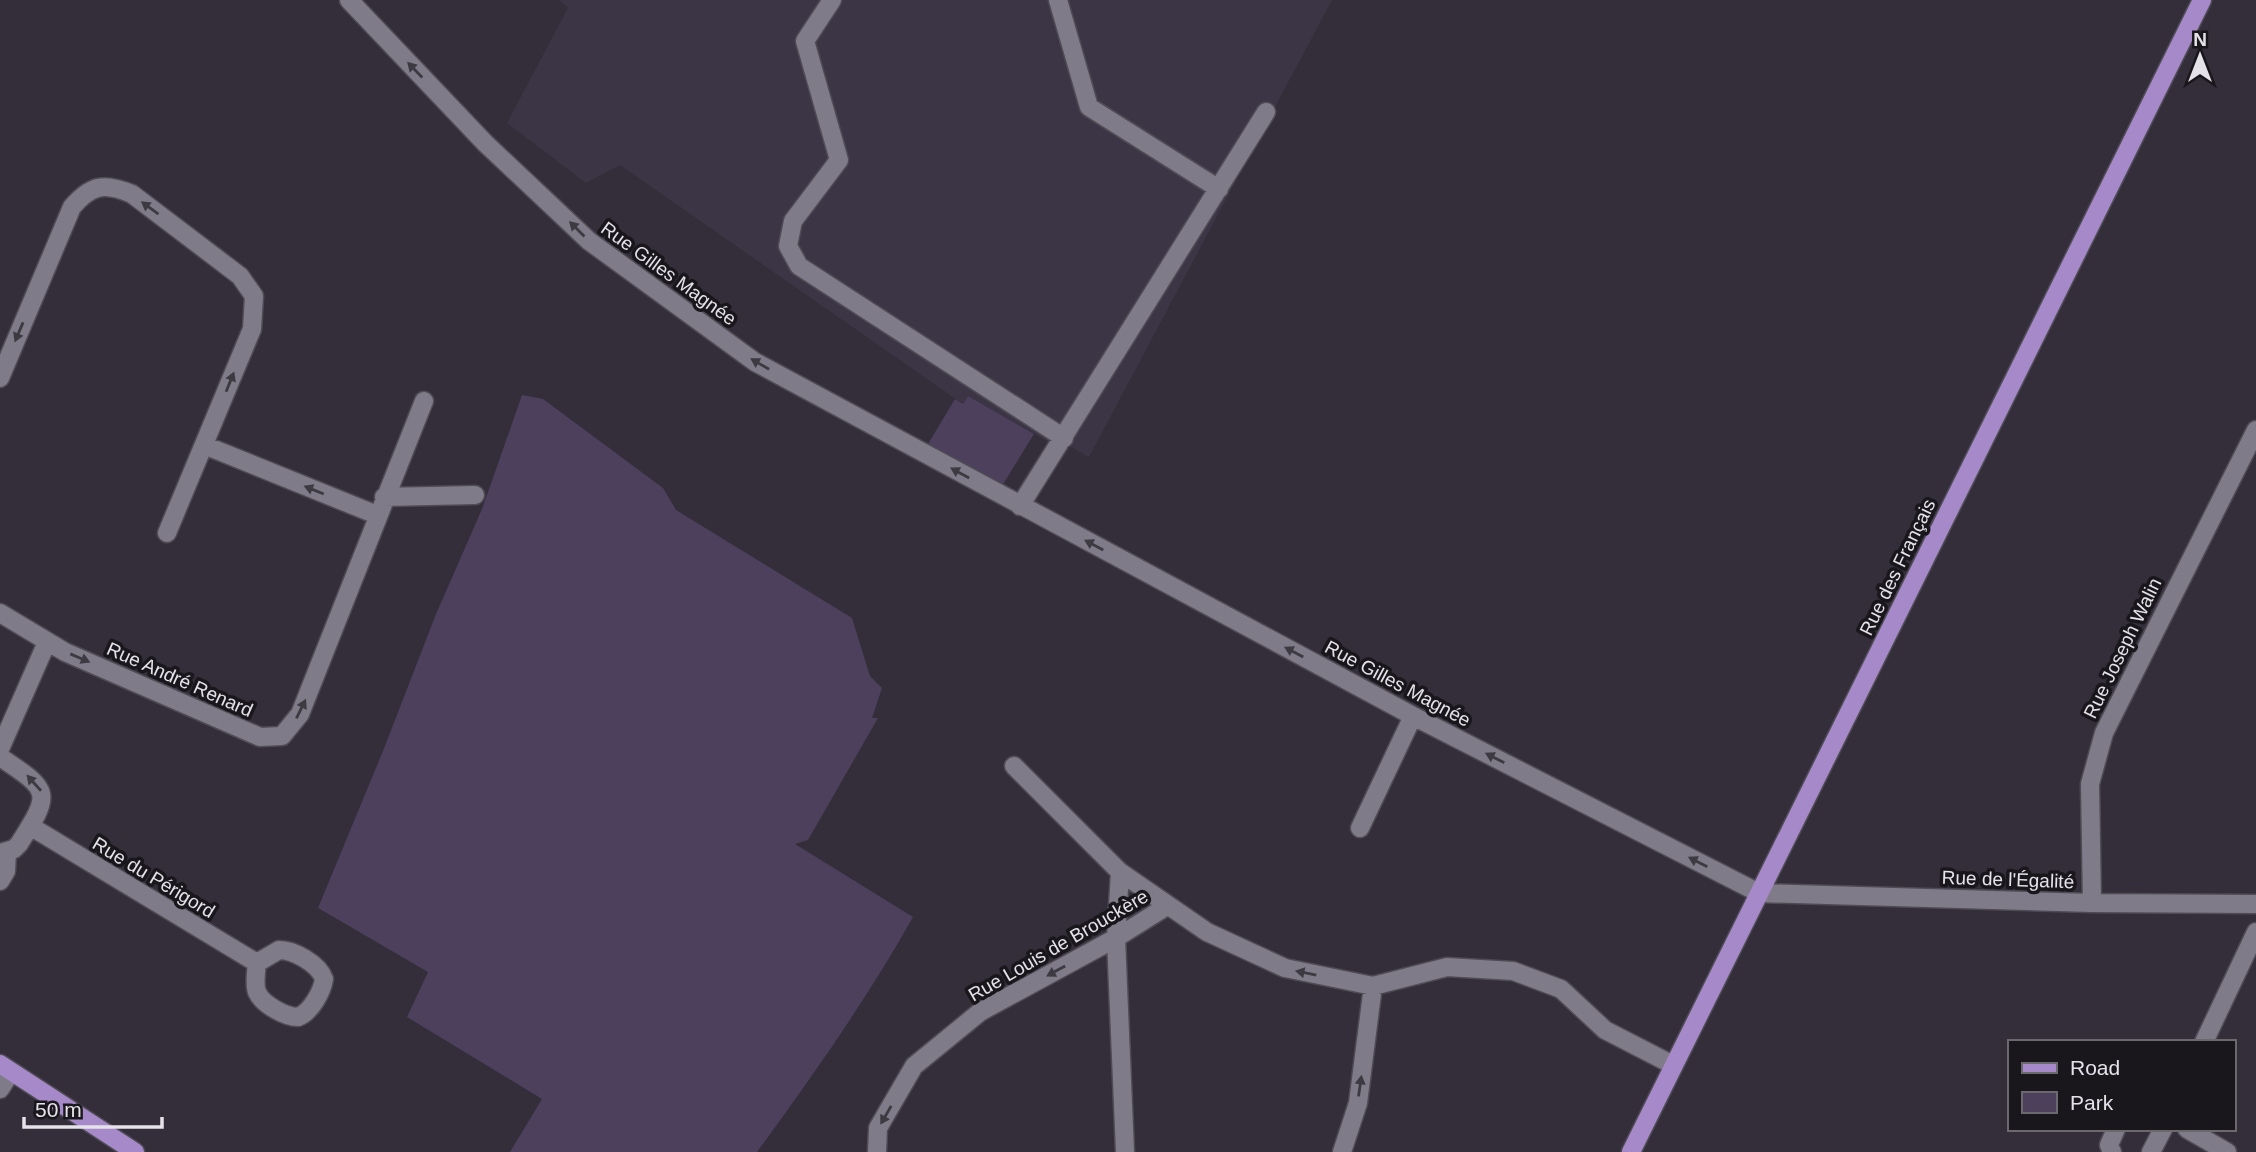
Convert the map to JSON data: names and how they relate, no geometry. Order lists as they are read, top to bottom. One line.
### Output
{"streets":{"main road":["Rue des Français"],"street":["Rue Gilles Magnée","Rue Joseph Walin","Rue André Renard","Rue du Périgord","Rue de l'Égalité","Rue Louis de Brouckère"]},"crossings":[["Rue Gilles Magnée","Rue des Français"],["Rue Gilles Magnée","Rue de l'Égalité"],["Rue des Français","Rue de l'Égalité"],["Rue des Français","Rue Louis de Brouckère"],["Rue Joseph Walin","Rue de l'Égalité"]],"one_way":["Rue Gilles Magnée","Rue Louis de Brouckère"],"legend":["Road","Park"],"scale_bar":"50 m","north":"top"}
